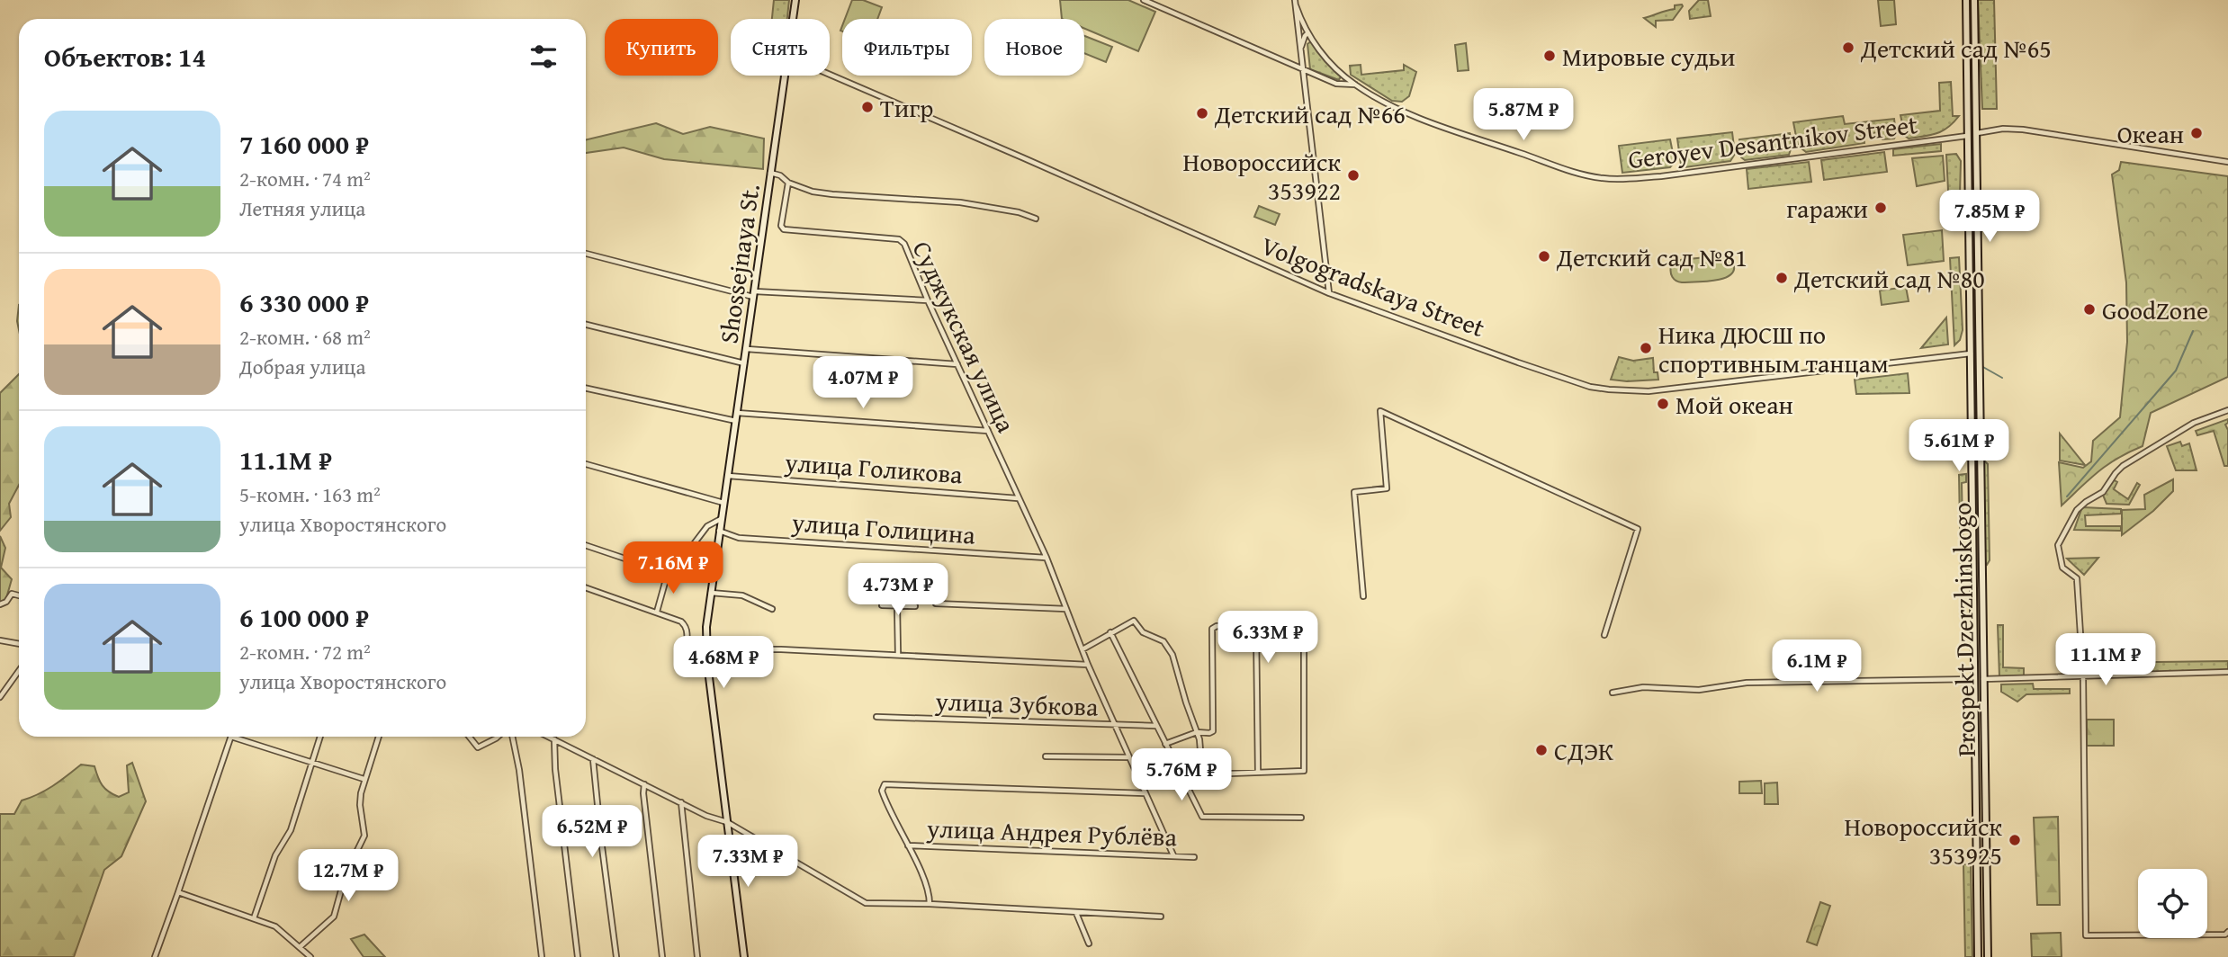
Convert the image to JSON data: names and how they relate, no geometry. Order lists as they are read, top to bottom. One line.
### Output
{"streets":{"street":["Geroyev Desantnikov Street","Shossejnaya St.","Volgogradskaya Street","Суджукская улица","улица Голикова","улица Голицина","Prospekt Dzerzhinskogo","улица Зубкова","улица Андрея Рублёва"]},"crossings":[["Geroyev Desantnikov Street","Prospekt Dzerzhinskogo"],["Shossejnaya St.","улица Голикова"],["Volgogradskaya Street","Prospekt Dzerzhinskogo"],["Суджукская улица","улица Голикова"],["Суджукская улица","улица Голицина"]],"places":["Детский сад №65","Мировые судьи","Тигр","Детский сад №66","Океан","Новороссийск 353922","гаражи","Детский сад №81","Детский сад №80","GoodZone","Ника ДЮСШ по спортивным танцам","Мой океан","СДЭК","Новороссийск 353925"],"page":{"chip":["Купить","Снять","Фильтры","Новое"],"heading":"Объектов: 14","price":["5.87M ₽","7.85M ₽","4.07M ₽","5.61M ₽","7.16M ₽","4.73M ₽","6.33M ₽","11.1M ₽","4.68M ₽","6.1M ₽","5.76M ₽","6.52M ₽","7.33M ₽","12.7M ₽"],"list":[{"name":"7 160 000 ₽","note":"2-комн. · 74 m² · Летняя улица"},{"name":"6 330 000 ₽","note":"2-комн. · 68 m² · Добрая улица"},{"name":"11.1M ₽","note":"5-комн. · 163 m² · улица Хворостянского"},{"name":"6 100 000 ₽","note":"2-комн. · 72 m² · улица Хворостянского"}]}}
